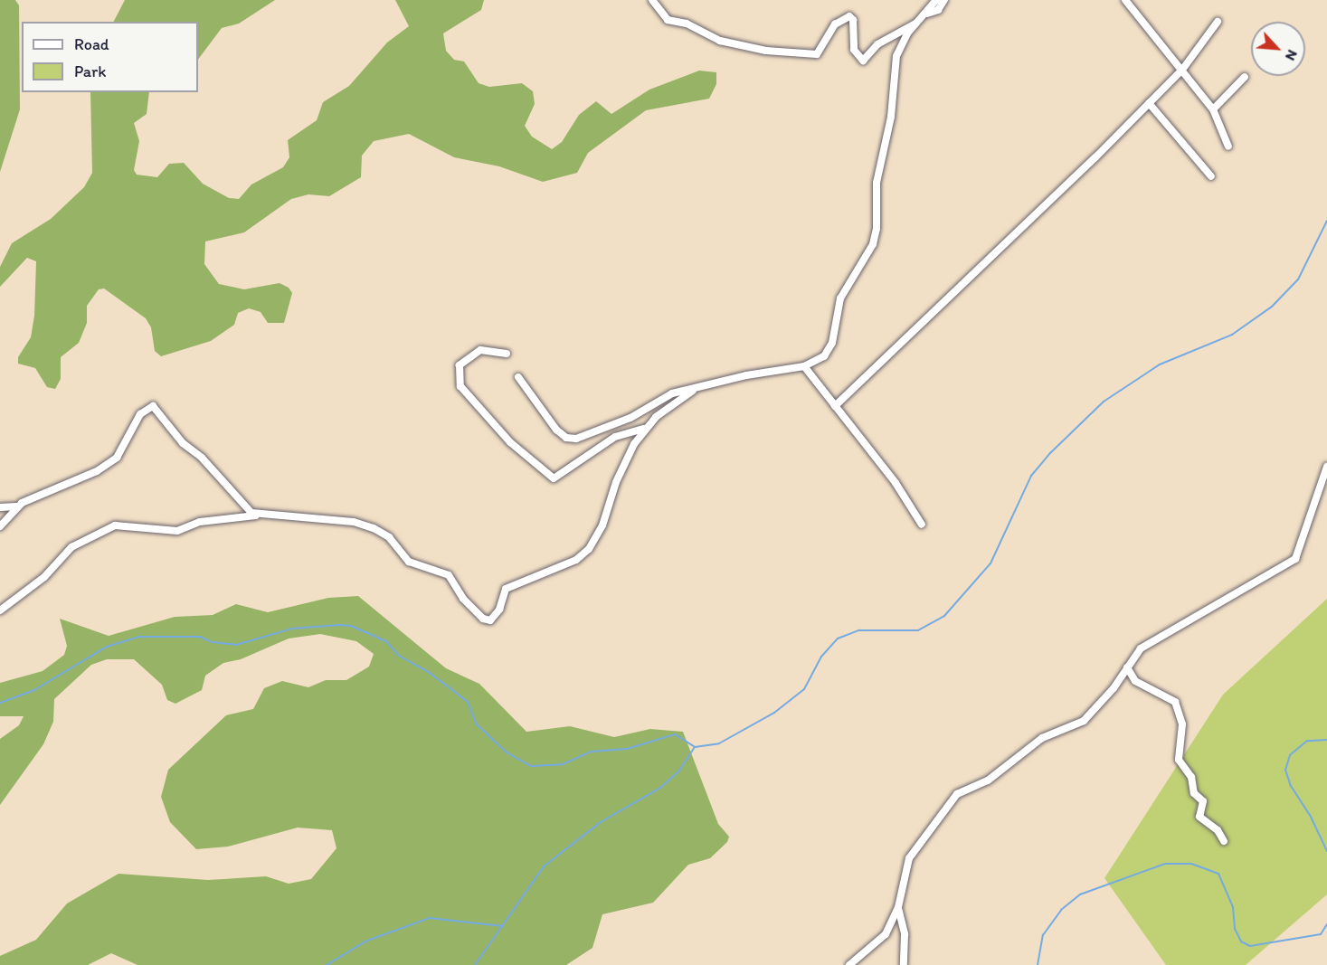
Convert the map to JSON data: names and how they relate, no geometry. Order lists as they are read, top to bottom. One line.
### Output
{"legend":["Road","Park"],"north":"bottom right"}
